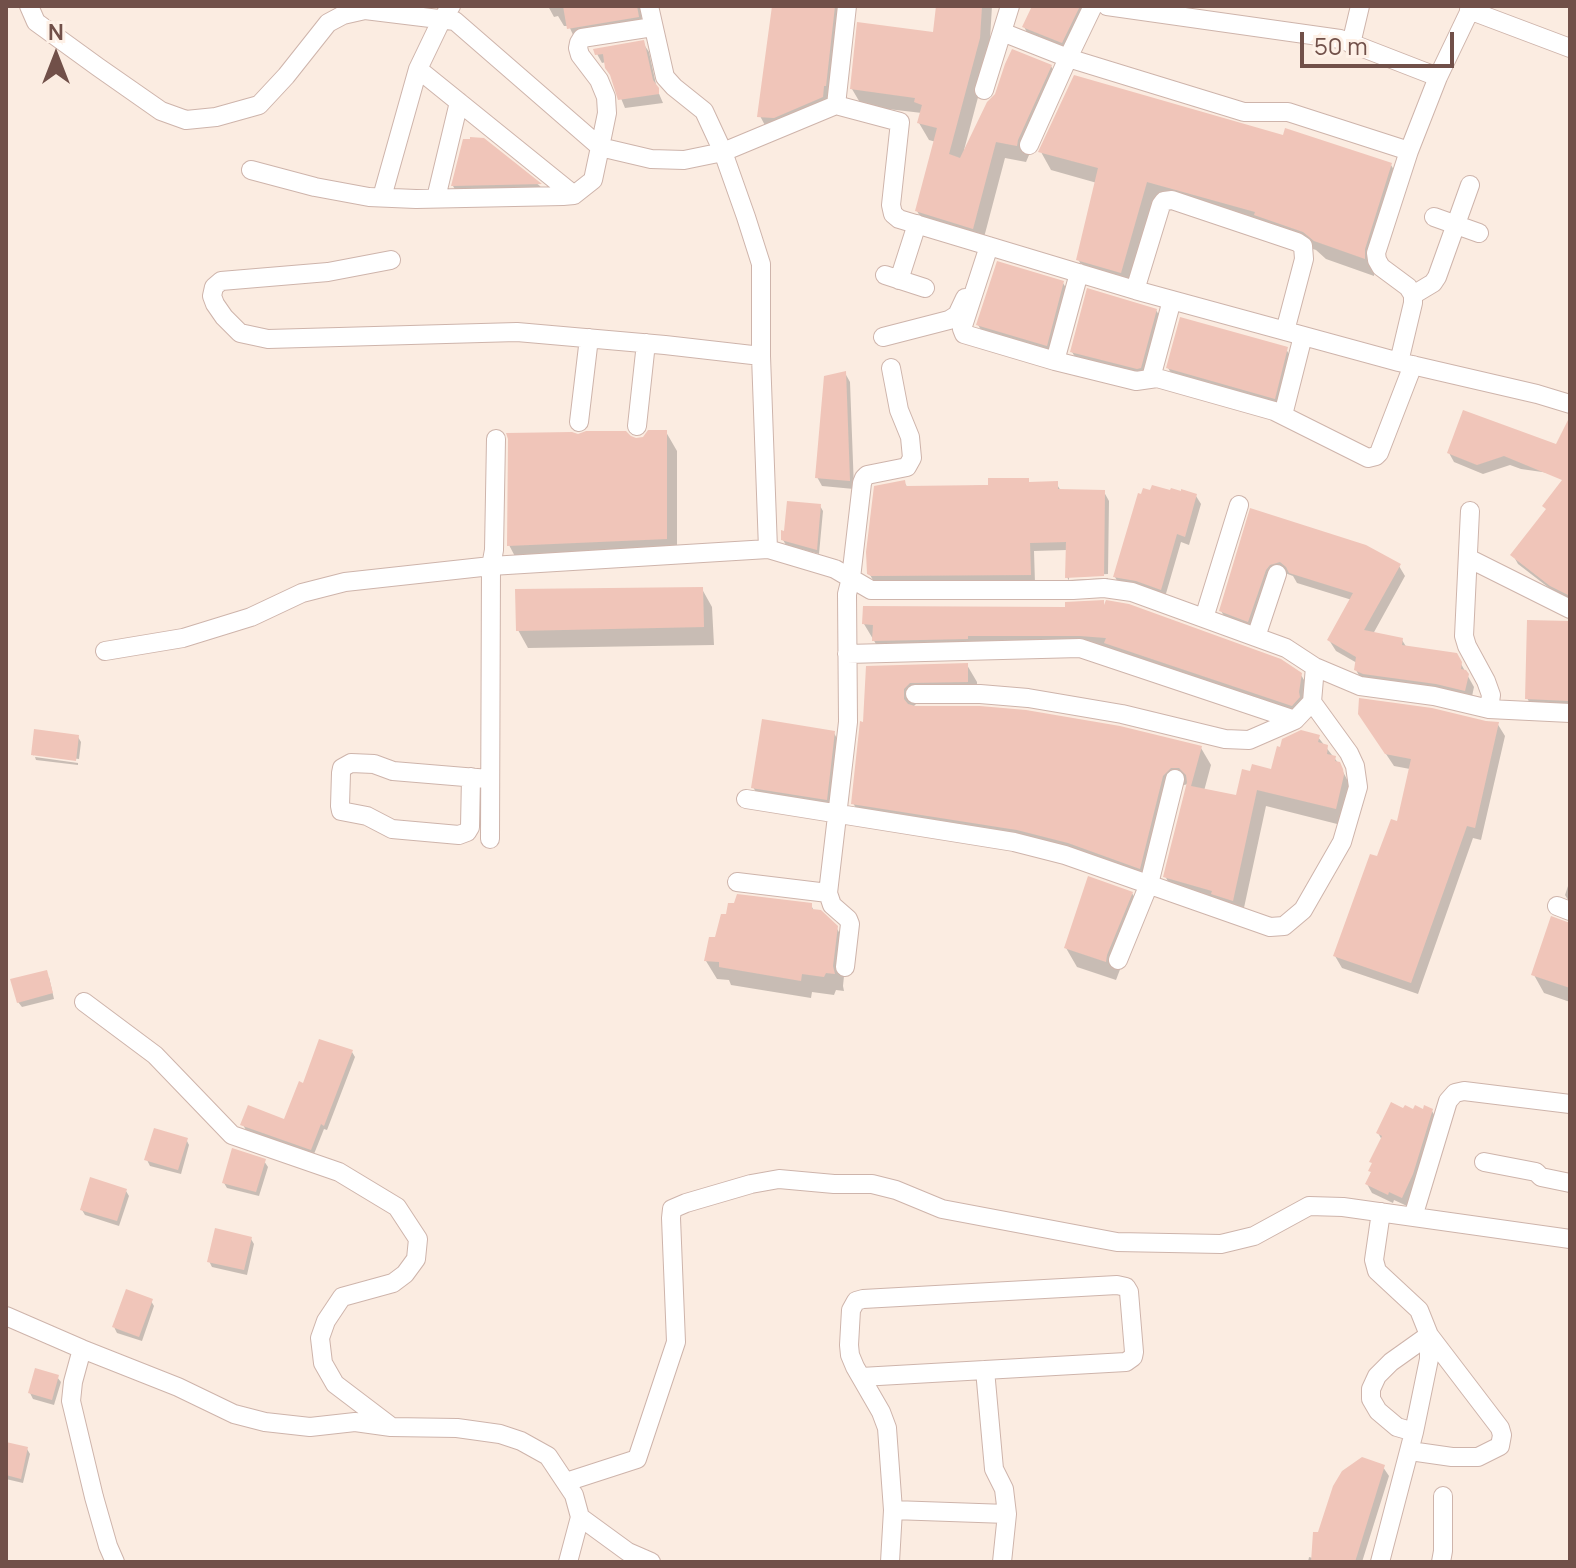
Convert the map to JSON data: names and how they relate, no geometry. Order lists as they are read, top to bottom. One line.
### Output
{"scale_bar":"50 m","north":"top"}
